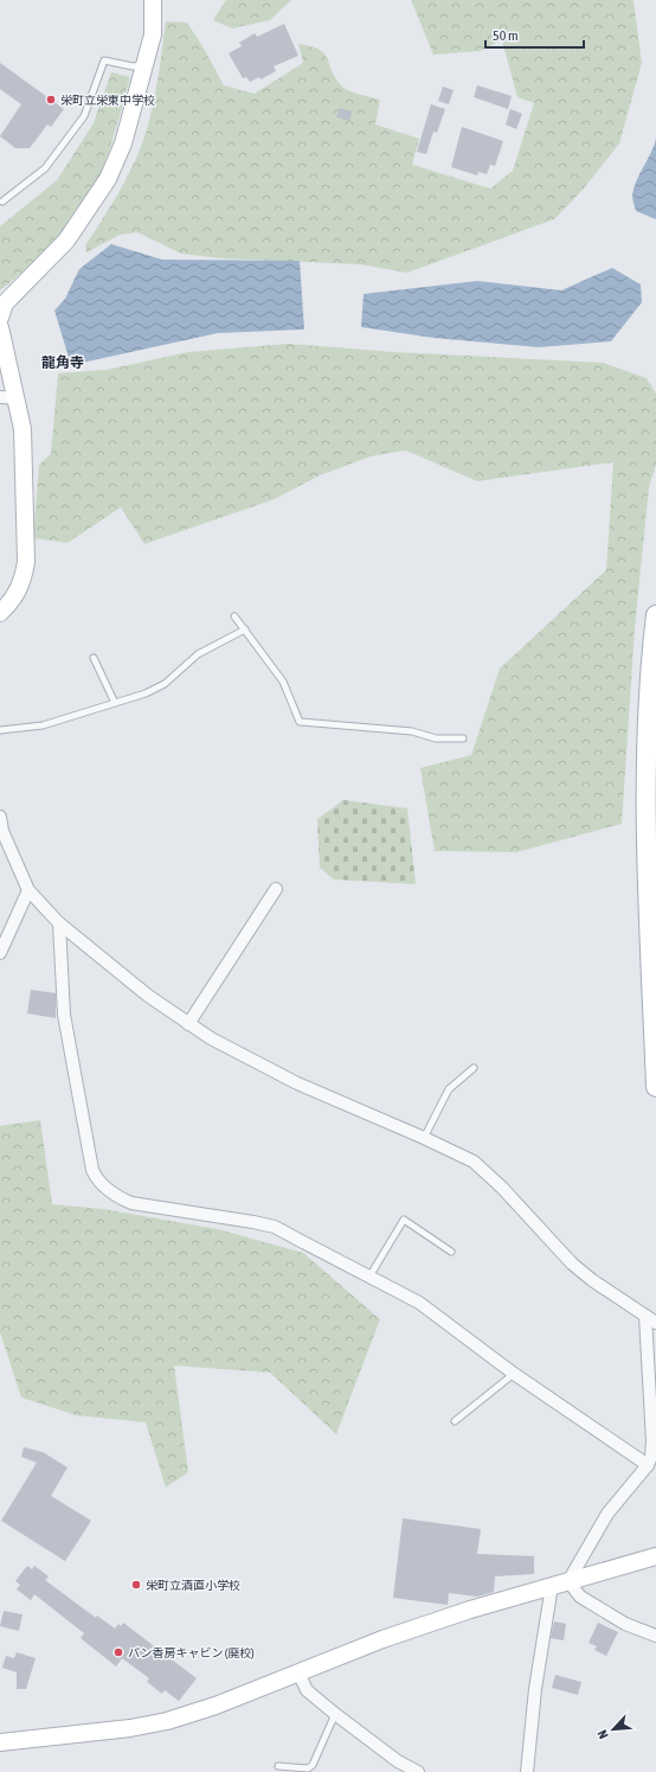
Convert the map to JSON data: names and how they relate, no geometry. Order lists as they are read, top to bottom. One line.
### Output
{"districts":["龍角寺"],"places":["栄町立栄東中学校","栄町立酒直小学校","パン香房キャビン (廃校)"],"scale_bar":"50 m","north":"bottom left"}
